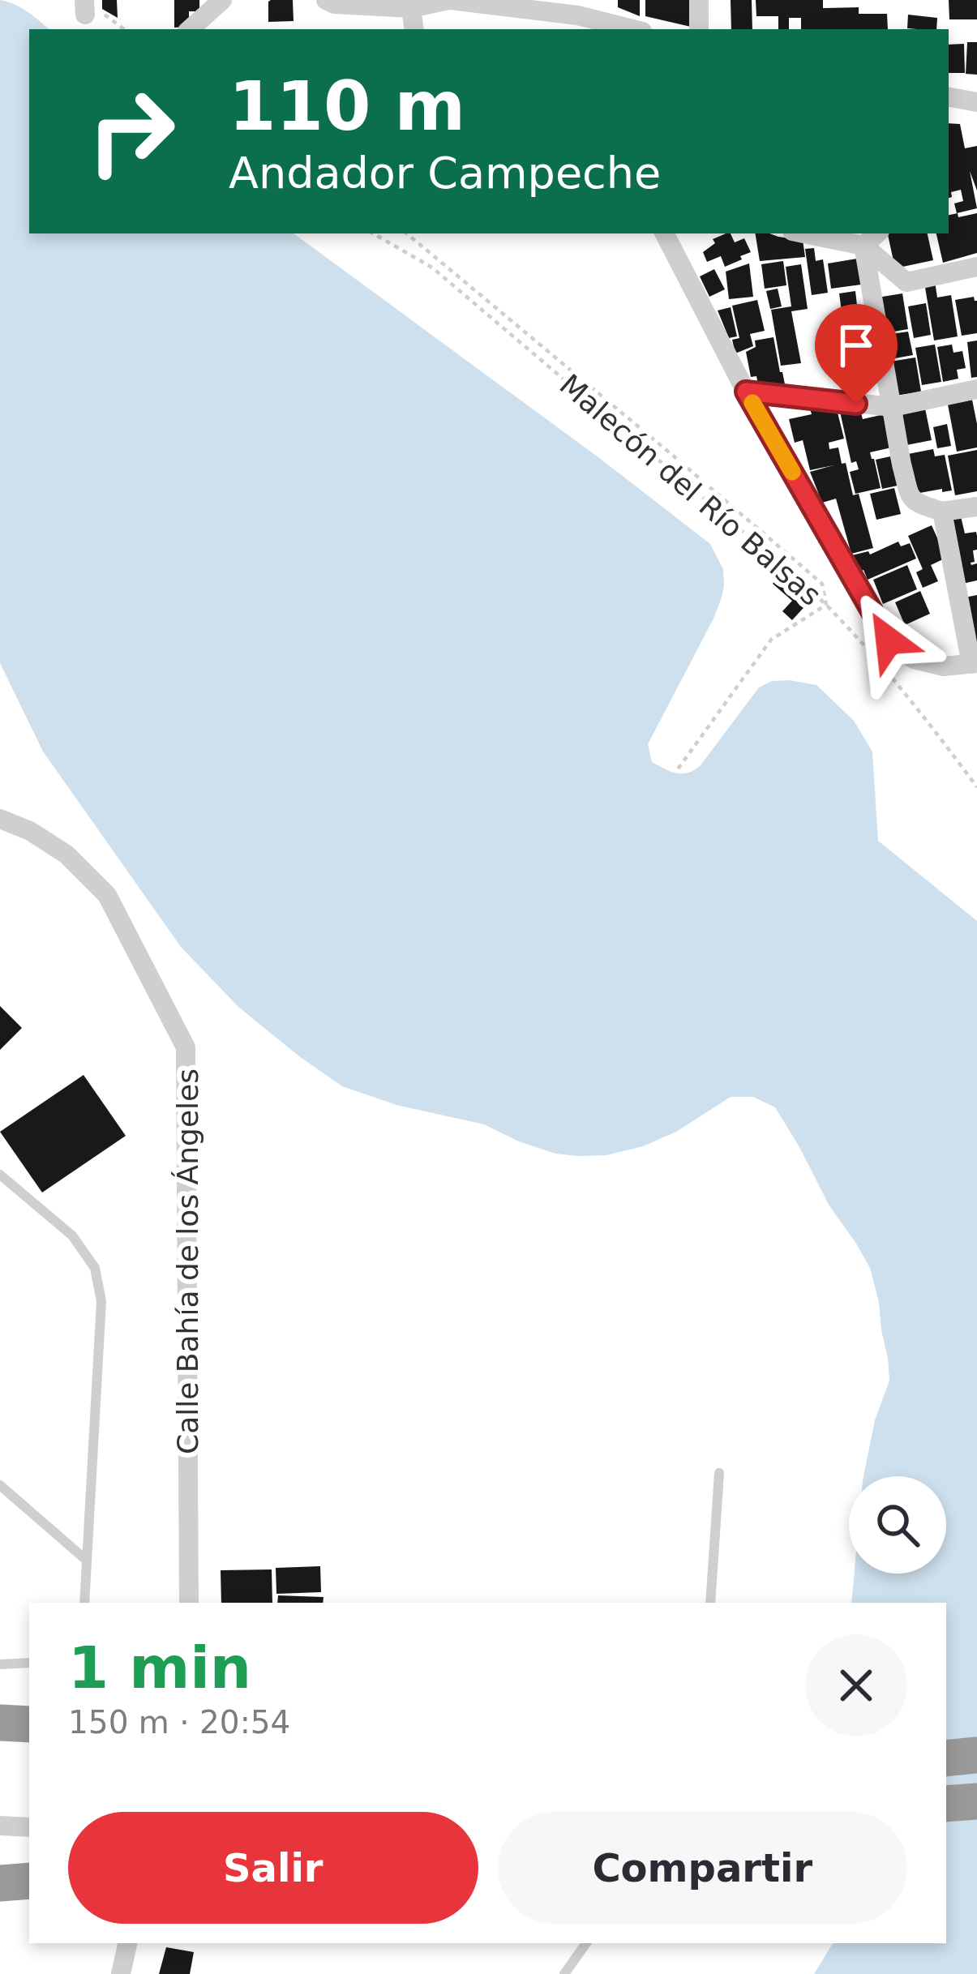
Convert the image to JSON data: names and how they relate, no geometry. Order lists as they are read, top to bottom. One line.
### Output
{"streets":{"street":["Calle Bahía de los Ángeles"],"path":["Malecón del Río Balsas"]},"page":{"turn":["110 m","Andador Campeche"],"heading":["1 min","150 m · 20:54"],"buttons":["Salir","Compartir"]}}
